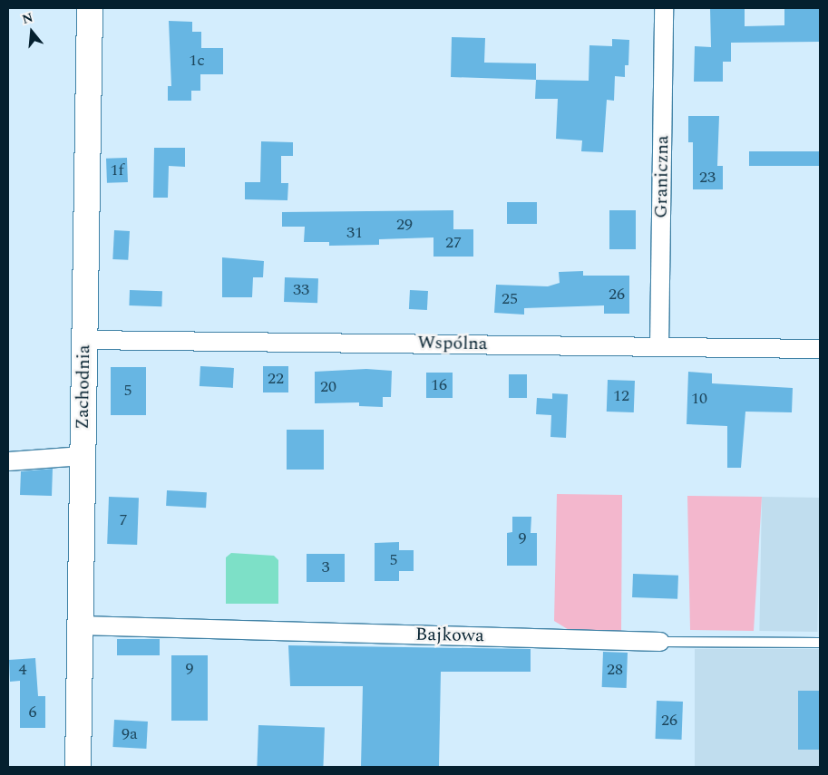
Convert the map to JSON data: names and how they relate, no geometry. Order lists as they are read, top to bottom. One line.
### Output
{"streets":{"street":["Graniczna","Wspólna","Zachodnia","Bajkowa"]},"crossings":[["Graniczna","Wspólna"],["Wspólna","Zachodnia"],["Zachodnia","Bajkowa"]],"house_numbers":["1c","1f","23","29","31","27","33","26","25","22","16","20","5","12","10","7","9","5","3","9","4","28","6","26","9a"],"north":"top"}
